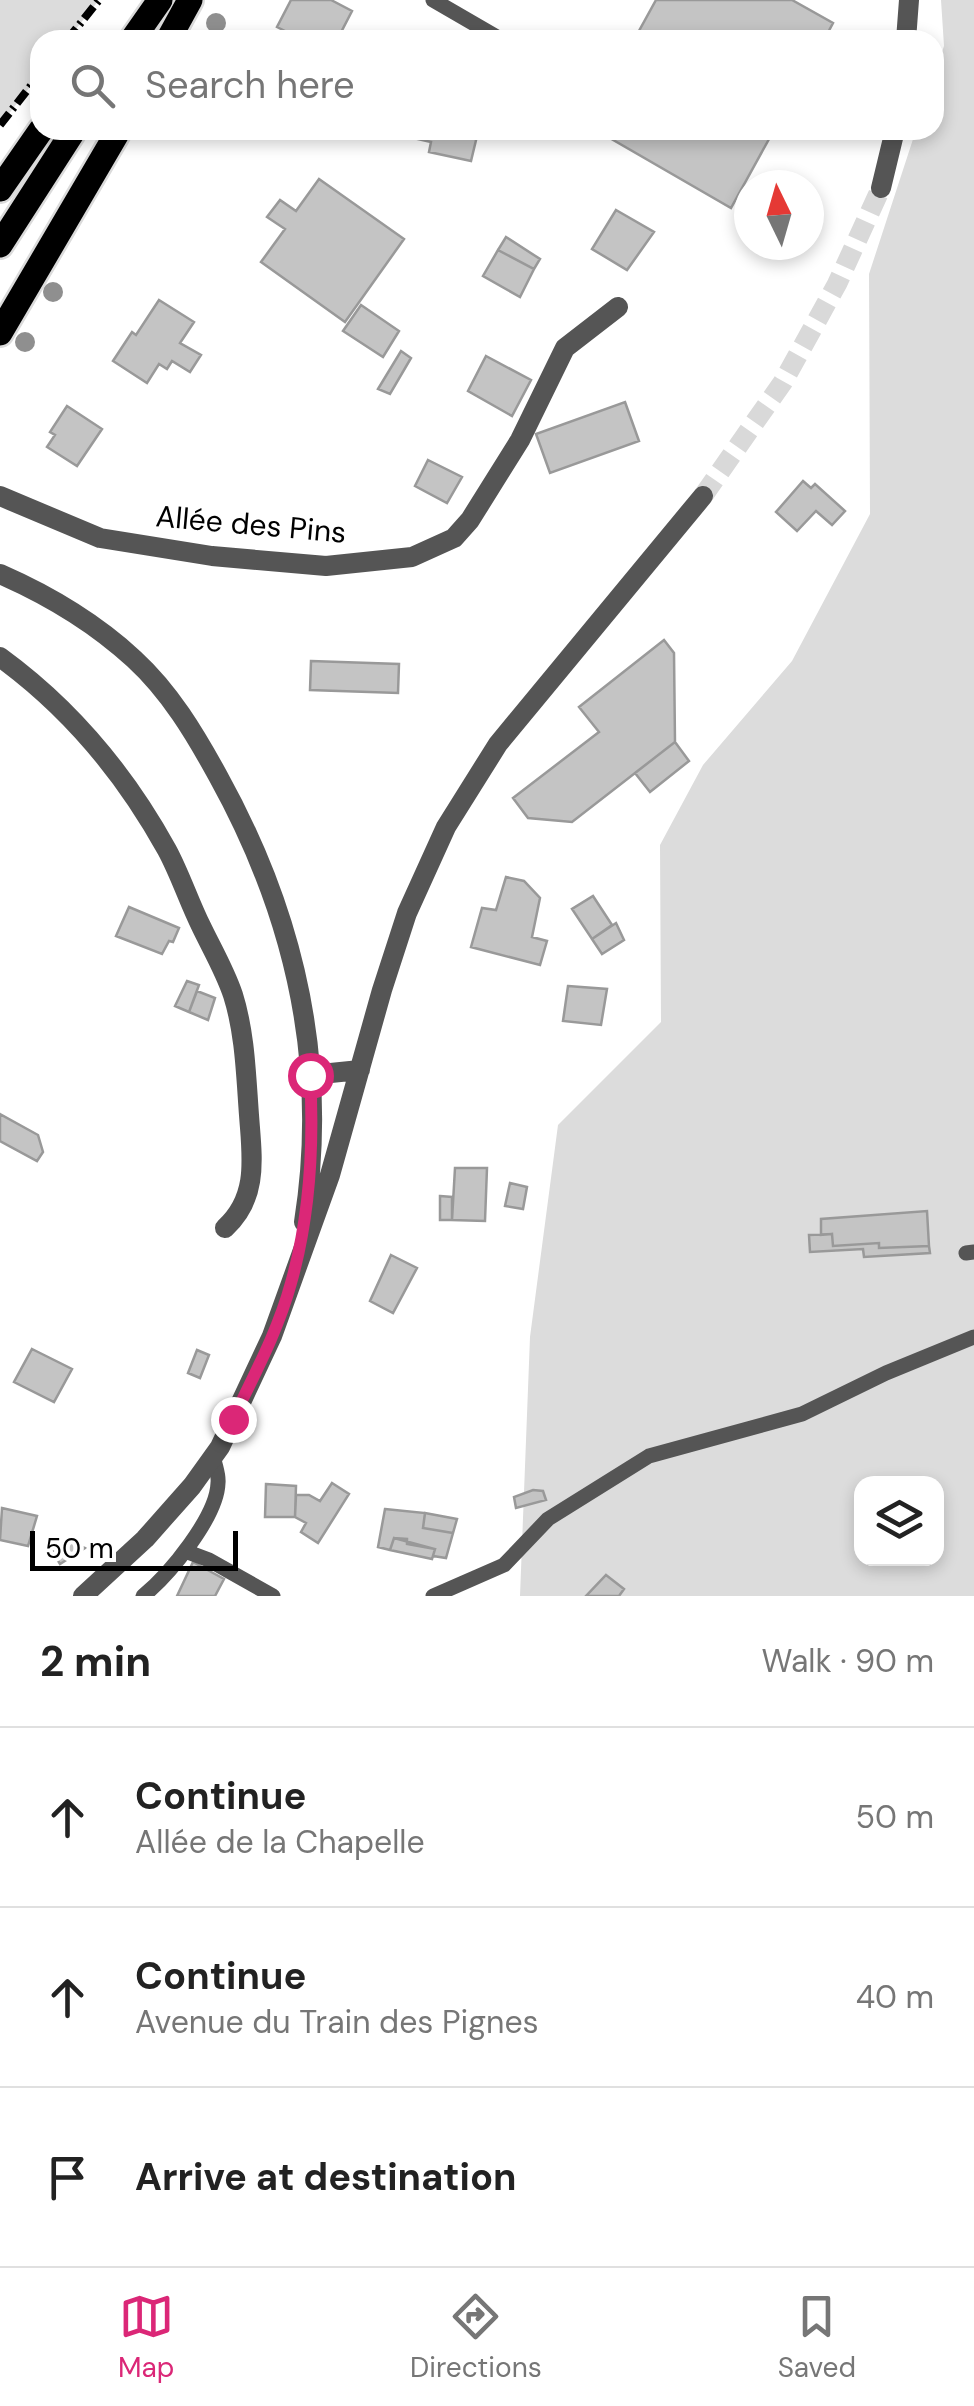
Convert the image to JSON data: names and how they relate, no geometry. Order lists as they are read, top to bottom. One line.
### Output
{"streets":{"street":["Allée des Pins"]},"scale_bar":"50 m","north":"top","page":{"search":"Search here","scale":"50 m","heading":["2 min","Walk · 90 m"],"list":[["Continue","Allée de la Chapelle","50 m"],["Continue","Avenue du Train des Pignes","40 m"],"Arrive at destination"],"nav":["Map","Directions","Saved"]}}
